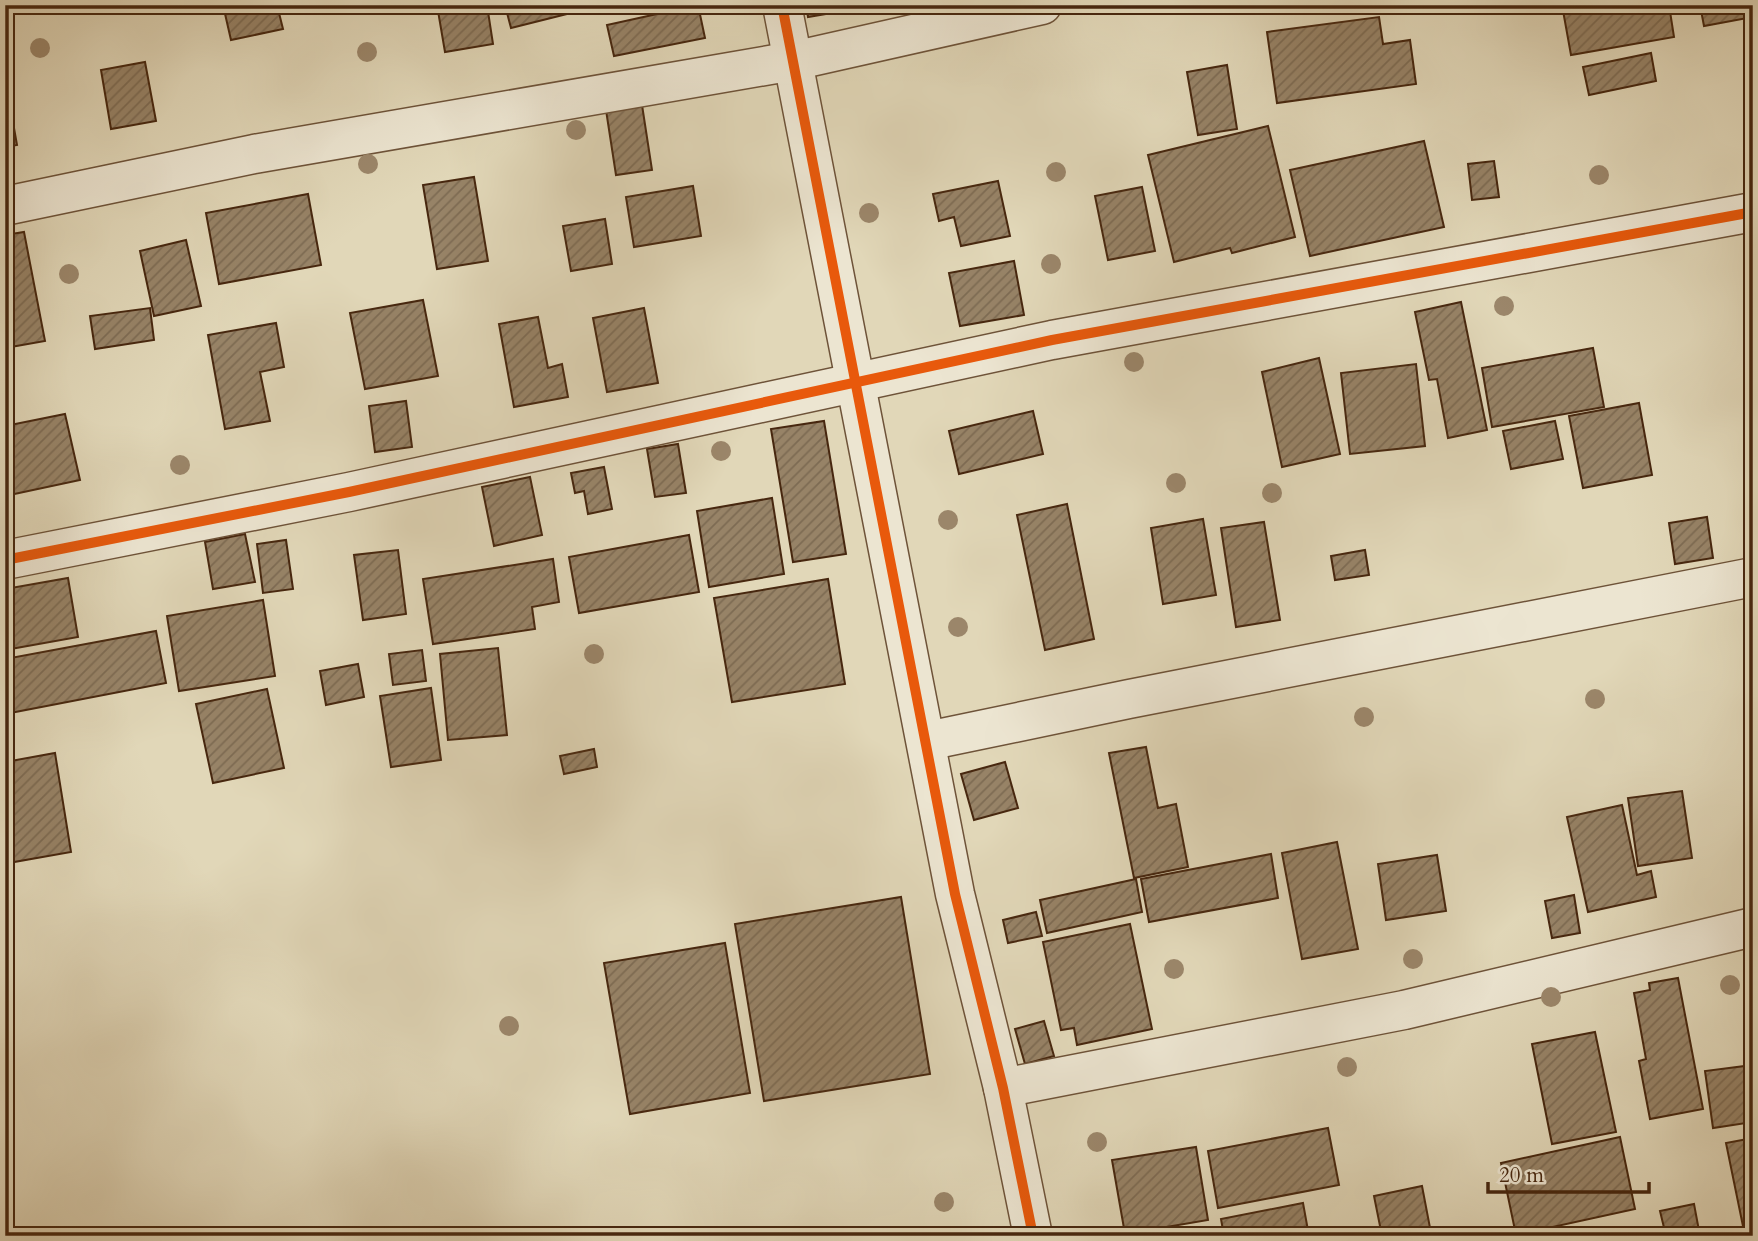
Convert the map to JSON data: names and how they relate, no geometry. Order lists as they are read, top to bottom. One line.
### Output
{"scale_bar":"20 m"}
